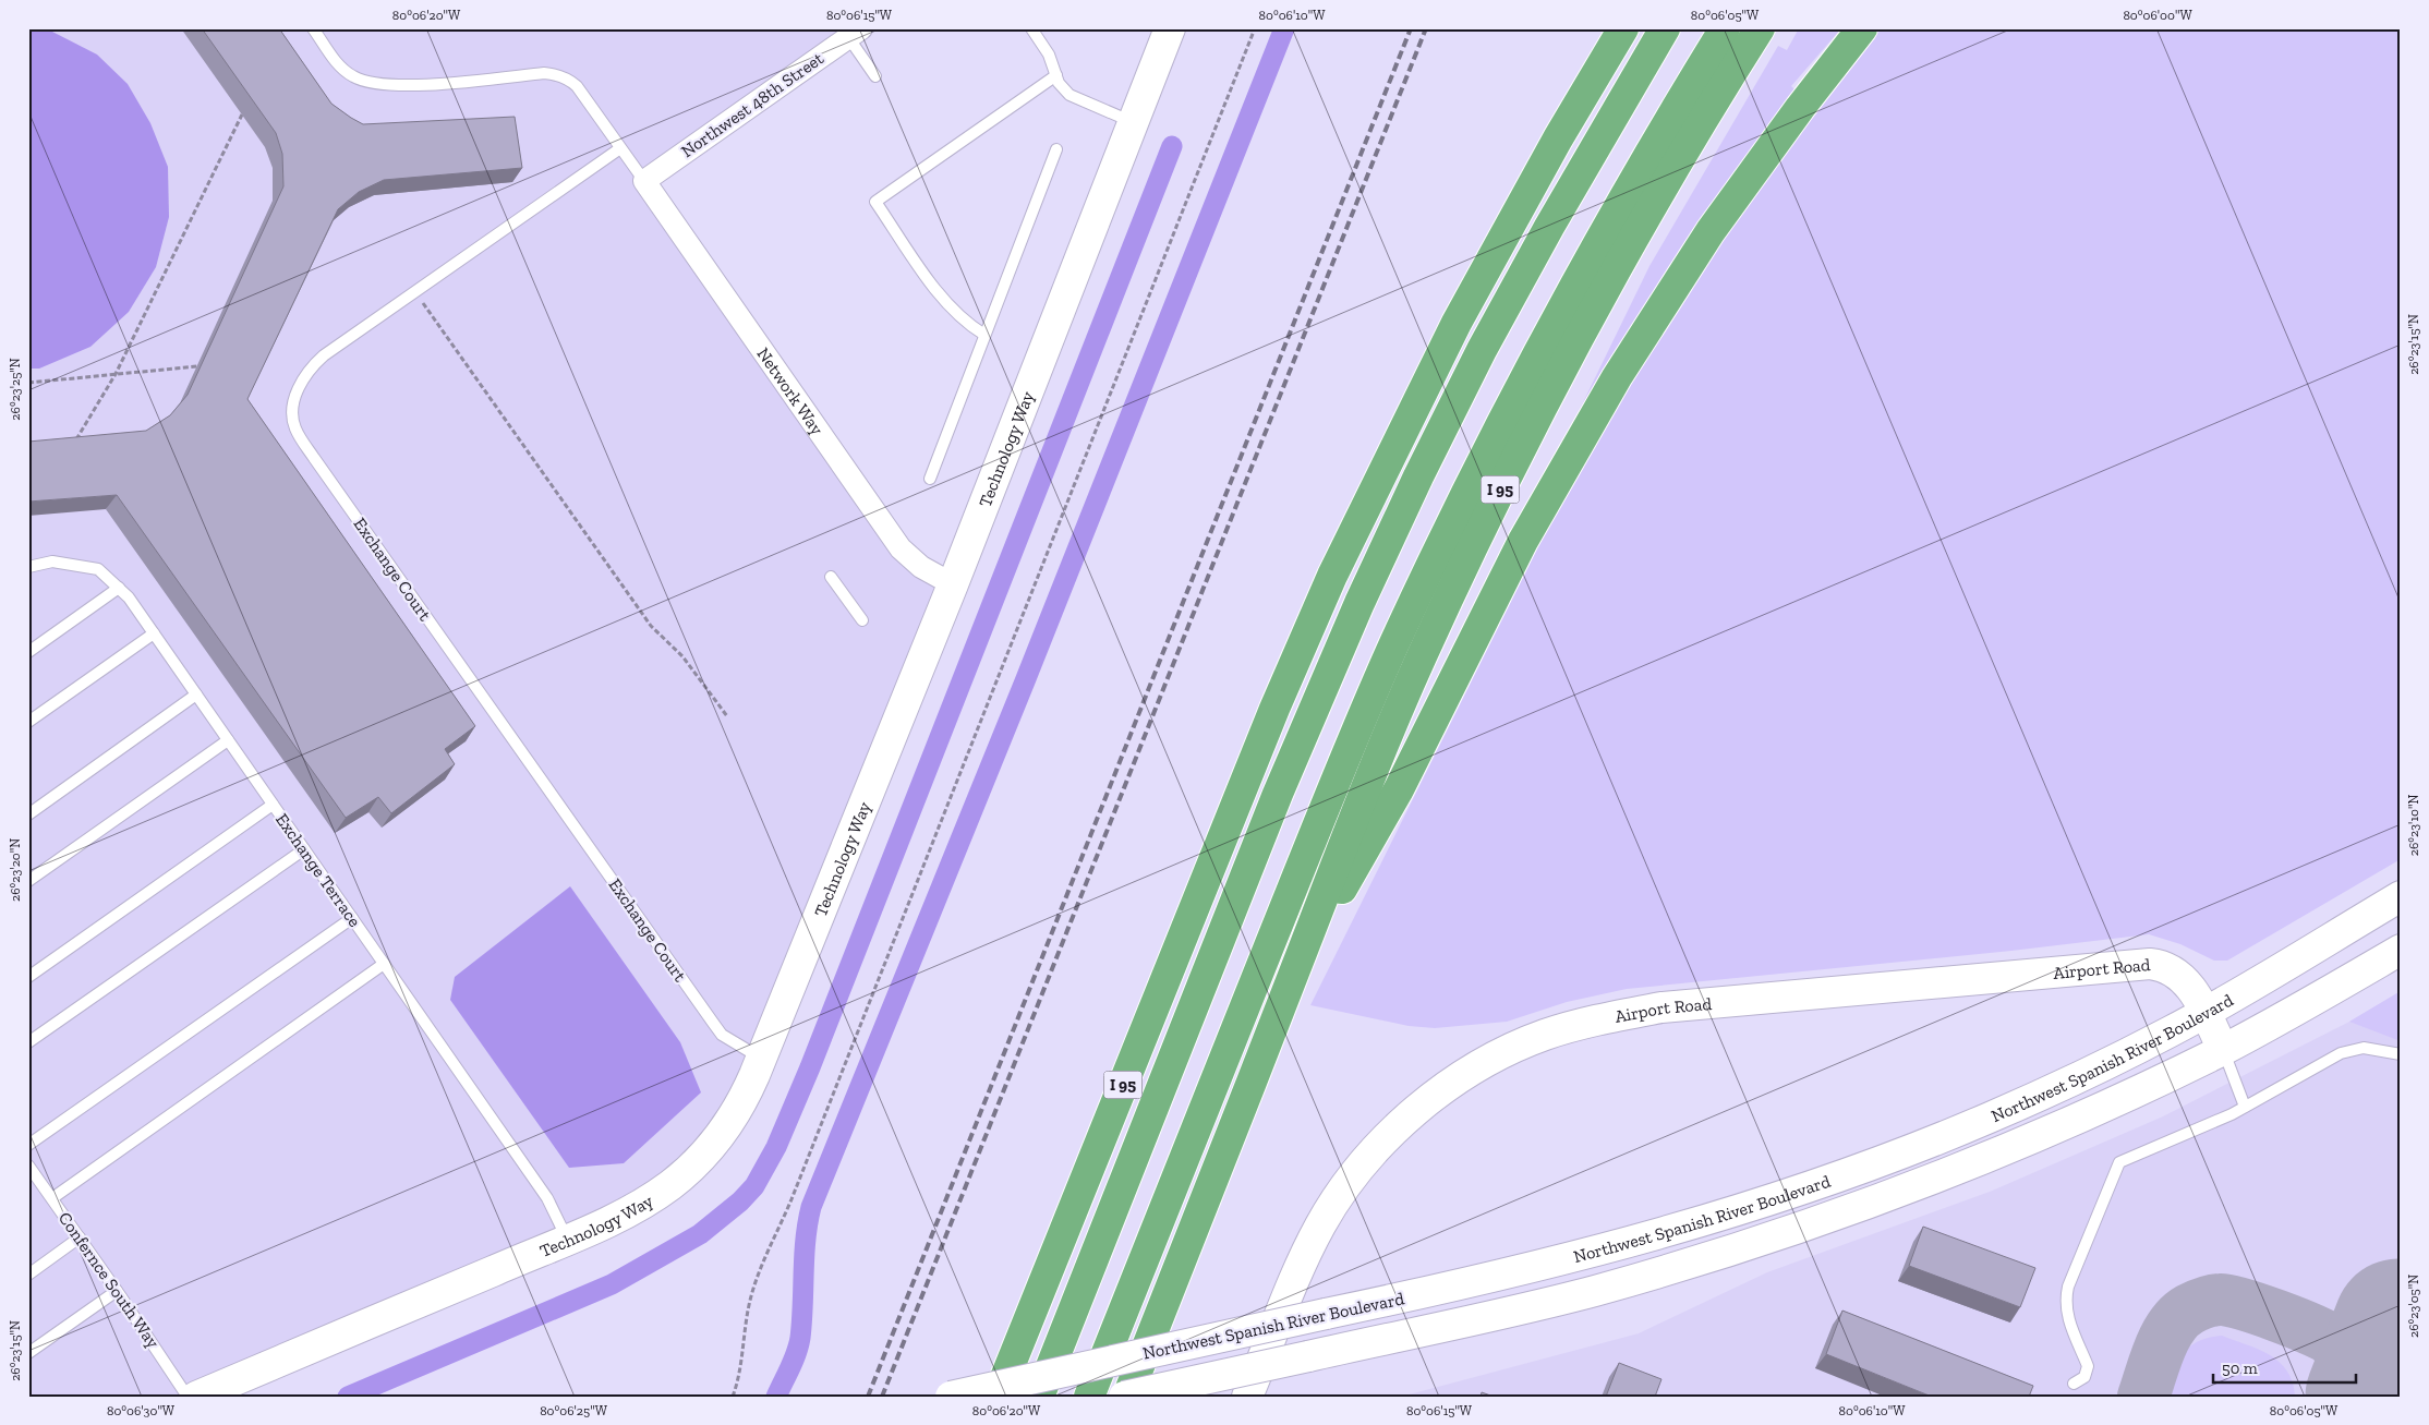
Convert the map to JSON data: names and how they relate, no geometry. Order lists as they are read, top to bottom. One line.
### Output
{"streets":{"highway":["I 95"],"street":["Northwest 48th Street","Network Way","Technology Way","Airport Road","Northwest Spanish River Boulevard"],"lane":["Exchange Court","Exchange Terrace","Confernce South Way"]},"crossings":[["Northwest 48th Street","Network Way"],["Network Way","Technology Way"],["Technology Way","Exchange Court"],["Technology Way","Exchange Terrace"],["I 95","Northwest Spanish River Boulevard"],["Airport Road","Northwest Spanish River Boulevard"]],"scale_bar":"50 m","coordinates":["80°06'20\"W","80°06'15\"W","80°06'10\"W","80°06'05\"W","80°06'00\"W","26°23'15\"N","26°23'25\"N","26°23'10\"N","26°23'20\"N","26°23'05\"N","80°06'30\"W","80°06'25\"W"]}
